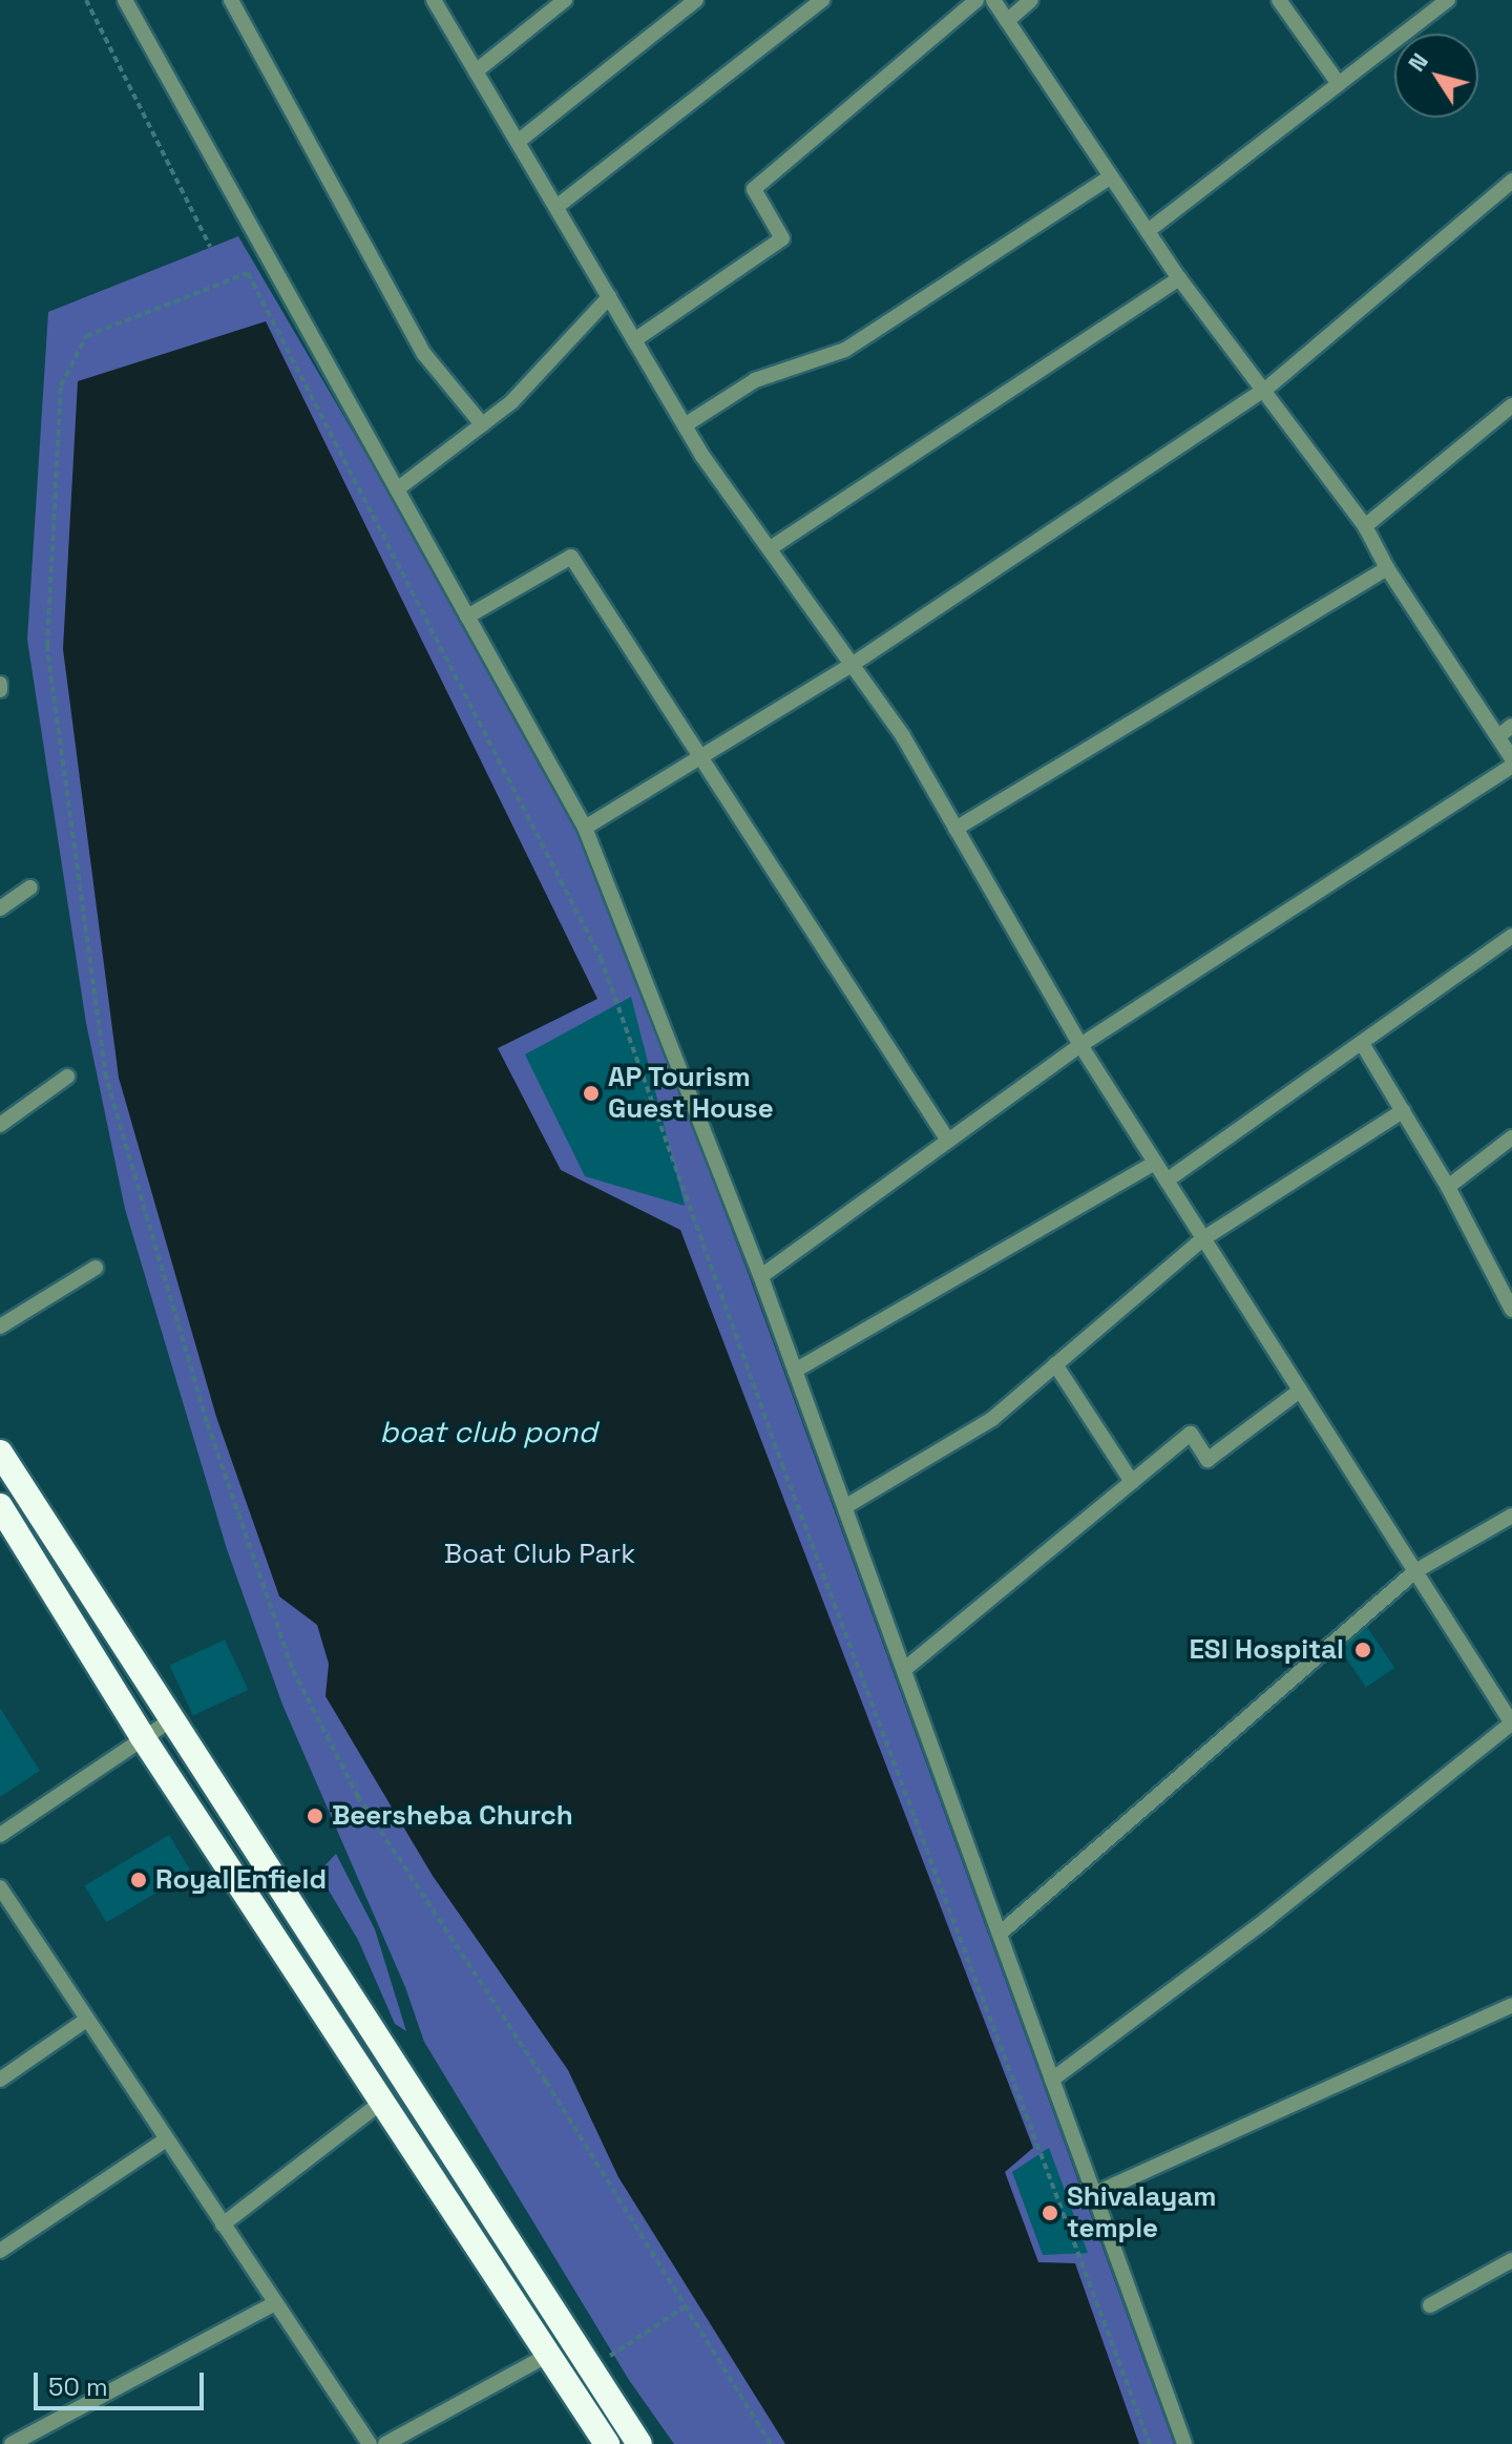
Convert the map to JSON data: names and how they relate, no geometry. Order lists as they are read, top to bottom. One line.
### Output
{"water":["boat club pond"],"parks":["Boat Club Park"],"places":["AP Tourism Guest House","ESI Hospital","Beersheba Church","Royal Enfield","Shivalayam temple"],"scale_bar":"50 m","north":"top left"}
